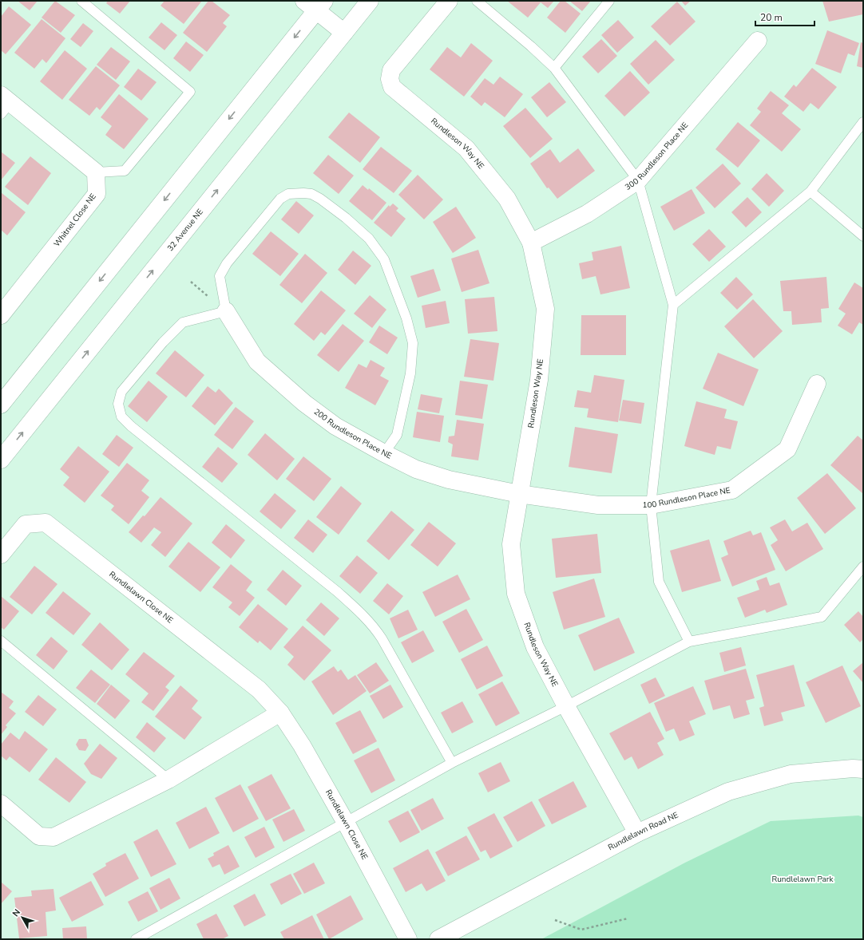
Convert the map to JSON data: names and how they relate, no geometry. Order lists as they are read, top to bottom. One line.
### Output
{"streets":{"street":["Rundleson Way NE","300 Rundleson Place NE","Whitnel Close NE","32 Avenue NE","200 Rundleson Place NE","100 Rundleson Place NE","Rundlelawn Close NE","Rundlelawn Road NE"]},"crossings":[["Rundleson Way NE","300 Rundleson Place NE"],["Rundleson Way NE","200 Rundleson Place NE"],["Rundleson Way NE","100 Rundleson Place NE"],["Rundleson Way NE","Rundlelawn Road NE"],["200 Rundleson Place NE","100 Rundleson Place NE"]],"parks":["Rundlelawn Park"],"scale_bar":"20 m","north":"top left"}
